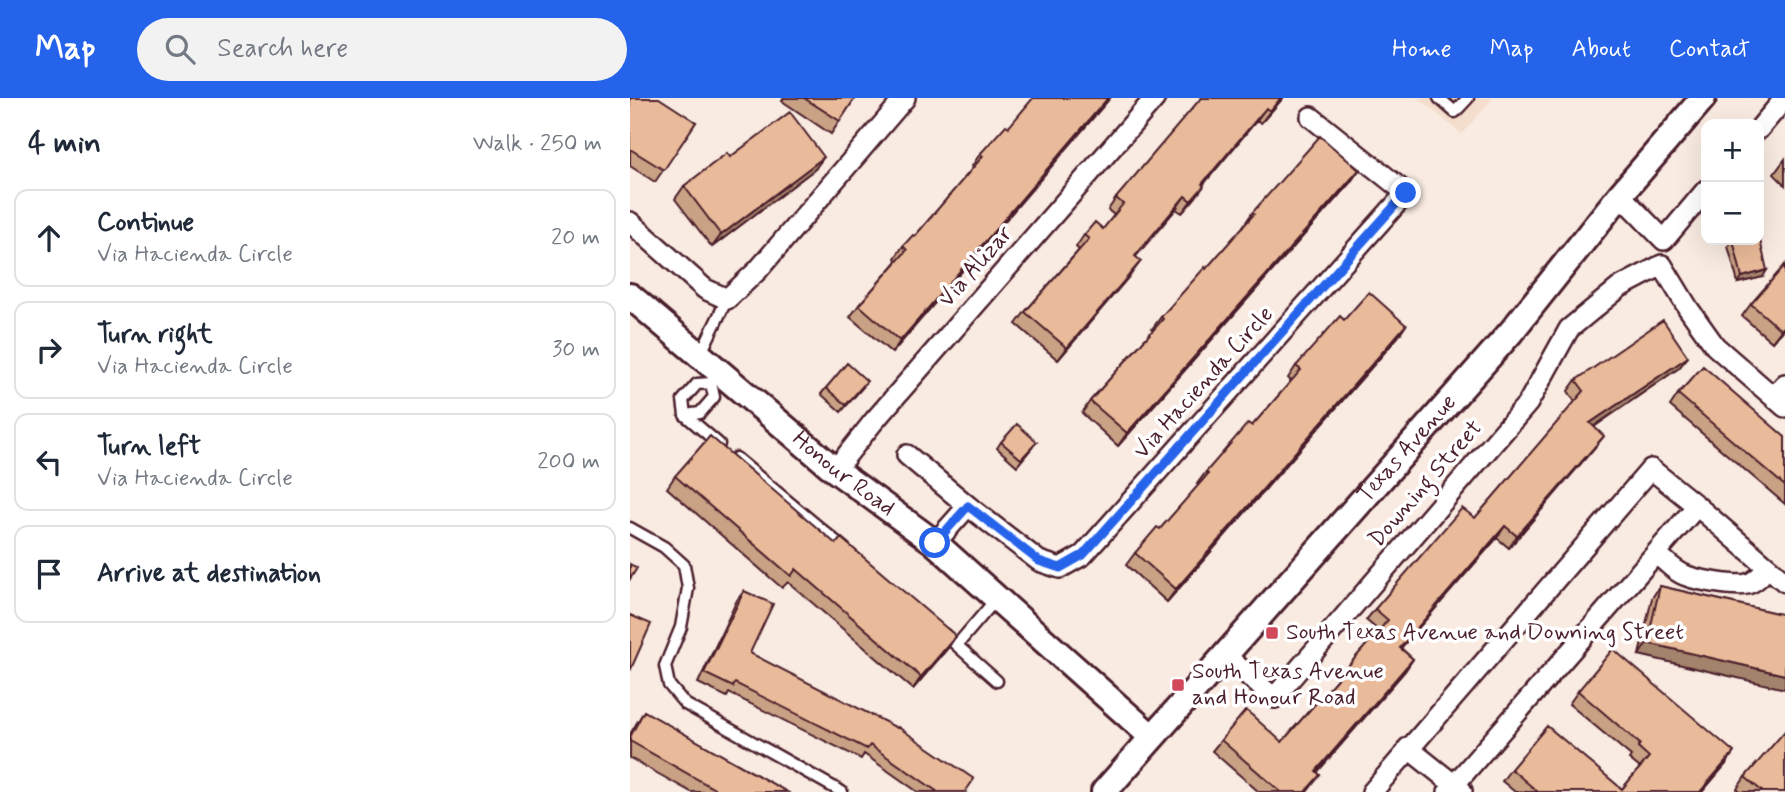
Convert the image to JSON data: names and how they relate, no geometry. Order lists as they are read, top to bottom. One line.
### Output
{"streets":{"street":["Via Alizar","Via Hacienda Circle","Texas Avenue","Honour Road","Downing Street"]},"crossings":[["Via Alizar","Honour Road"],["Texas Avenue","Honour Road"],["Texas Avenue","Downing Street"]],"places":{"transit":["South Texas Avenue and Downing Street","South Texas Avenue and Honour Road"]},"page":{"header":"Map","search":"Search here","nav":["Home","Map","About","Contact"],"heading":["4 min","Walk · 250 m"],"map_buttons":["+","−"],"list":[["Continue","Via Hacienda Circle","20 m"],["Turn right","Via Hacienda Circle","30 m"],["Turn left","Via Hacienda Circle","200 m"],"Arrive at destination"]}}
